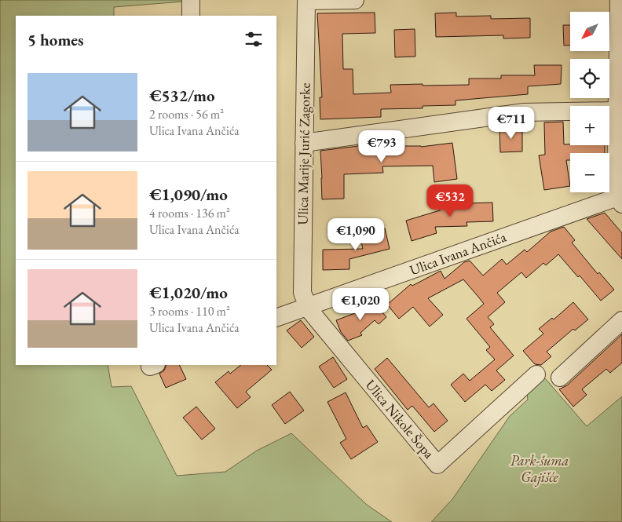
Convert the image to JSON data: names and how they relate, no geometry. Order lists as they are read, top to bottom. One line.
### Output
{"streets":{"street":["Ulica Marije Jurić Zagorke","Ulica Ivana Ančića","Ulica Nikole Šopa"]},"crossings":[["Ulica Marije Jurić Zagorke","Ulica Ivana Ančića"],["Ulica Marije Jurić Zagorke","Ulica Nikole Šopa"],["Ulica Ivana Ančića","Ulica Nikole Šopa"]],"parks":["Park-šuma Gajišće"],"north":"bottom left","page":{"map_buttons":["+","−"],"heading":"5 homes","list":[{"name":"€532/mo","note":"2 rooms · 56 m² · Ulica Ivana Ančića"},{"name":"€1,090/mo","note":"4 rooms · 136 m² · Ulica Ivana Ančića"},{"name":"€1,020/mo","note":"3 rooms · 110 m² · Ulica Ivana Ančića"}],"price":["€711","€793","€532","€1,090","€1,020"]}}
